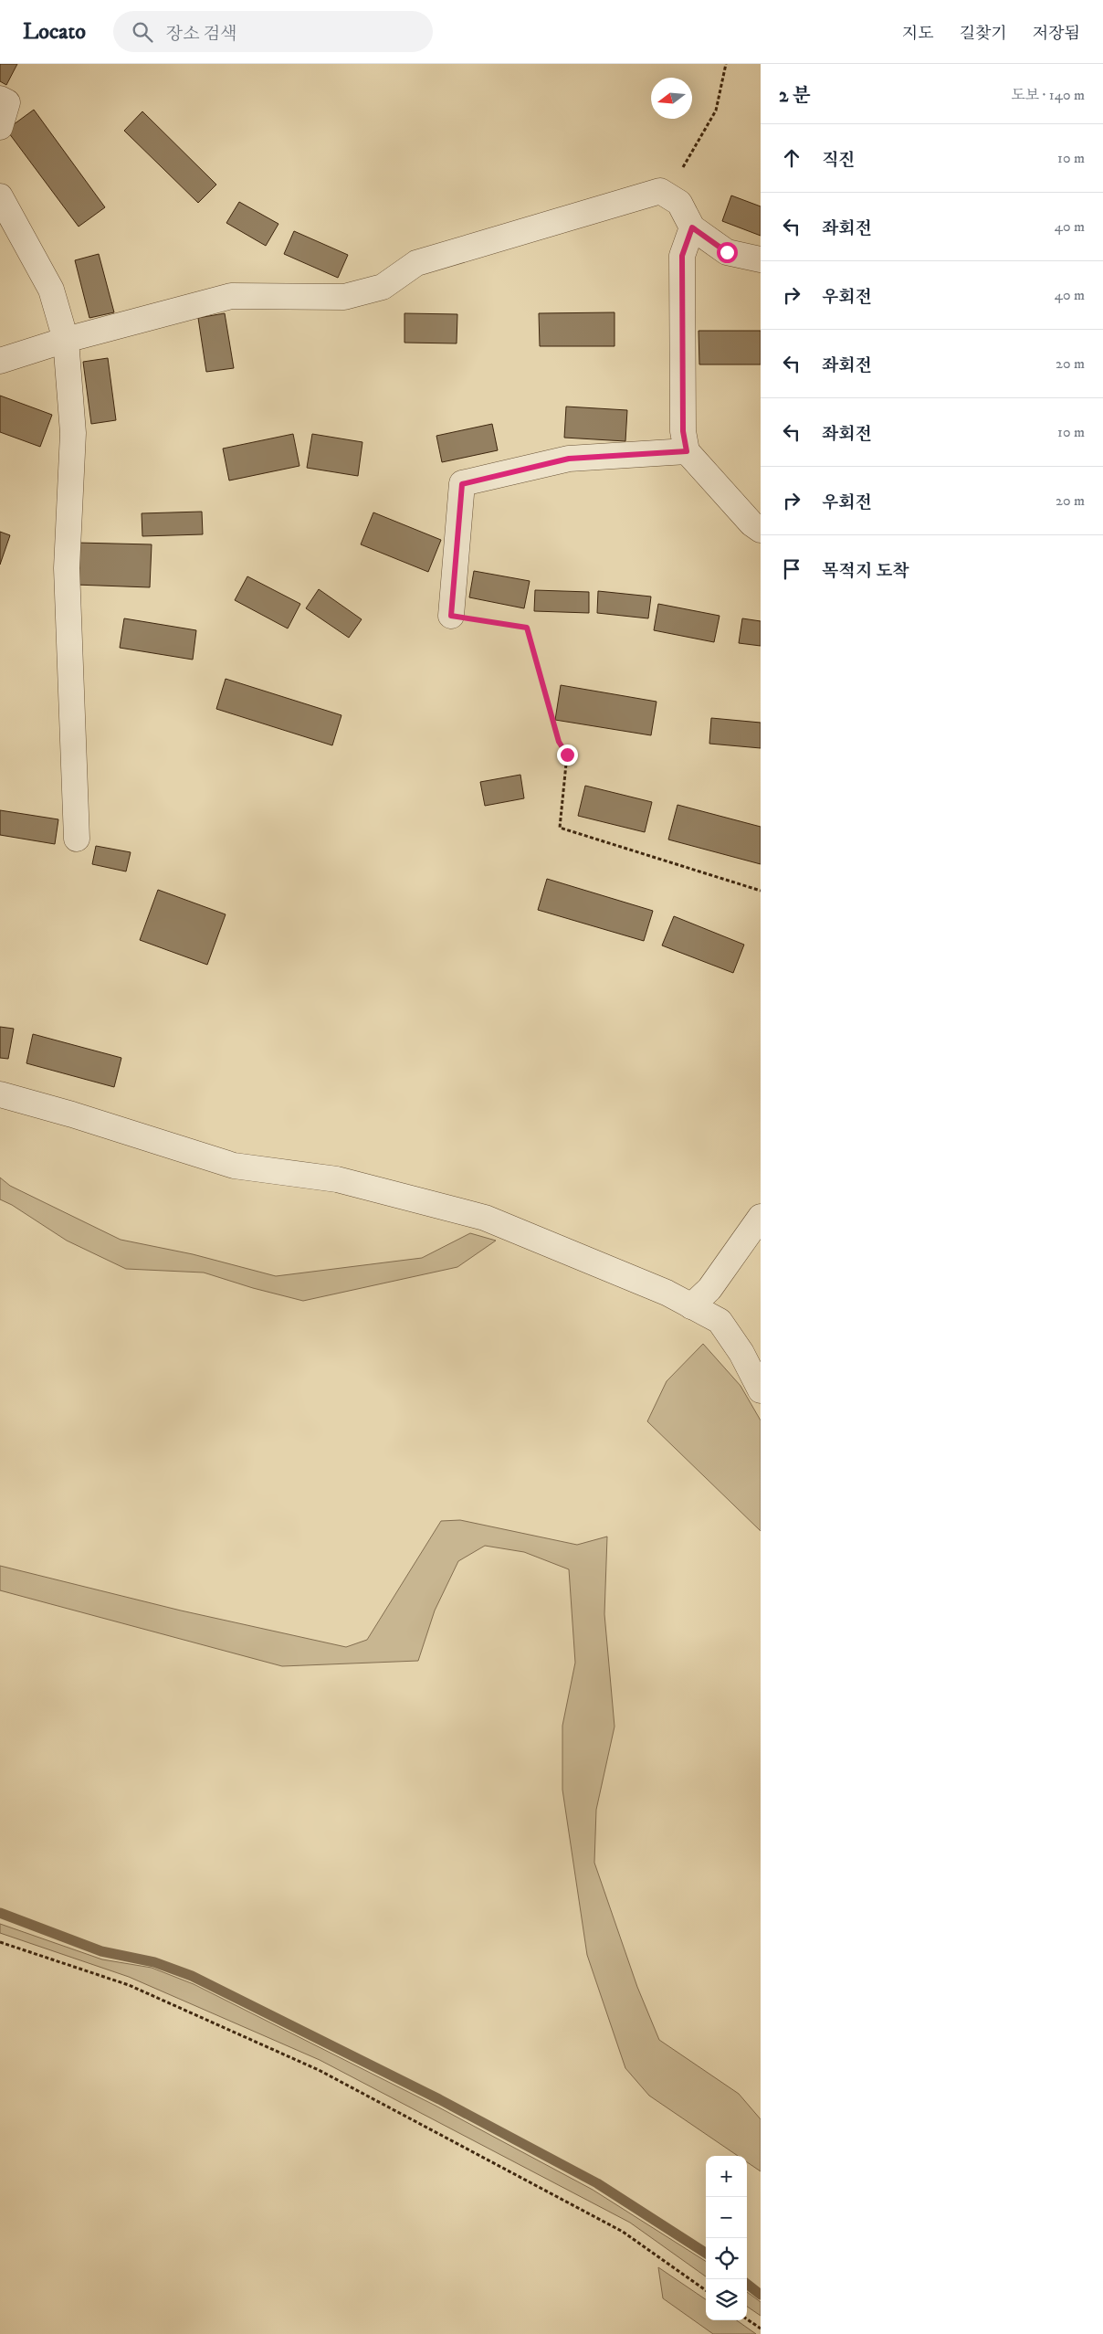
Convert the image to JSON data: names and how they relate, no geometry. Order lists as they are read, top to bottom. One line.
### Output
{"north":"left","page":{"header":"Locato","search":"장소 검색","nav":["지도","길찾기","저장됨"],"heading":["2 분","도보 · 140 m"],"list":[["직진","10 m"],["좌회전","40 m"],["우회전","40 m"],["좌회전","20 m"],["좌회전","10 m"],["우회전","20 m"],"목적지 도착"],"map_buttons":["+","−"]}}
